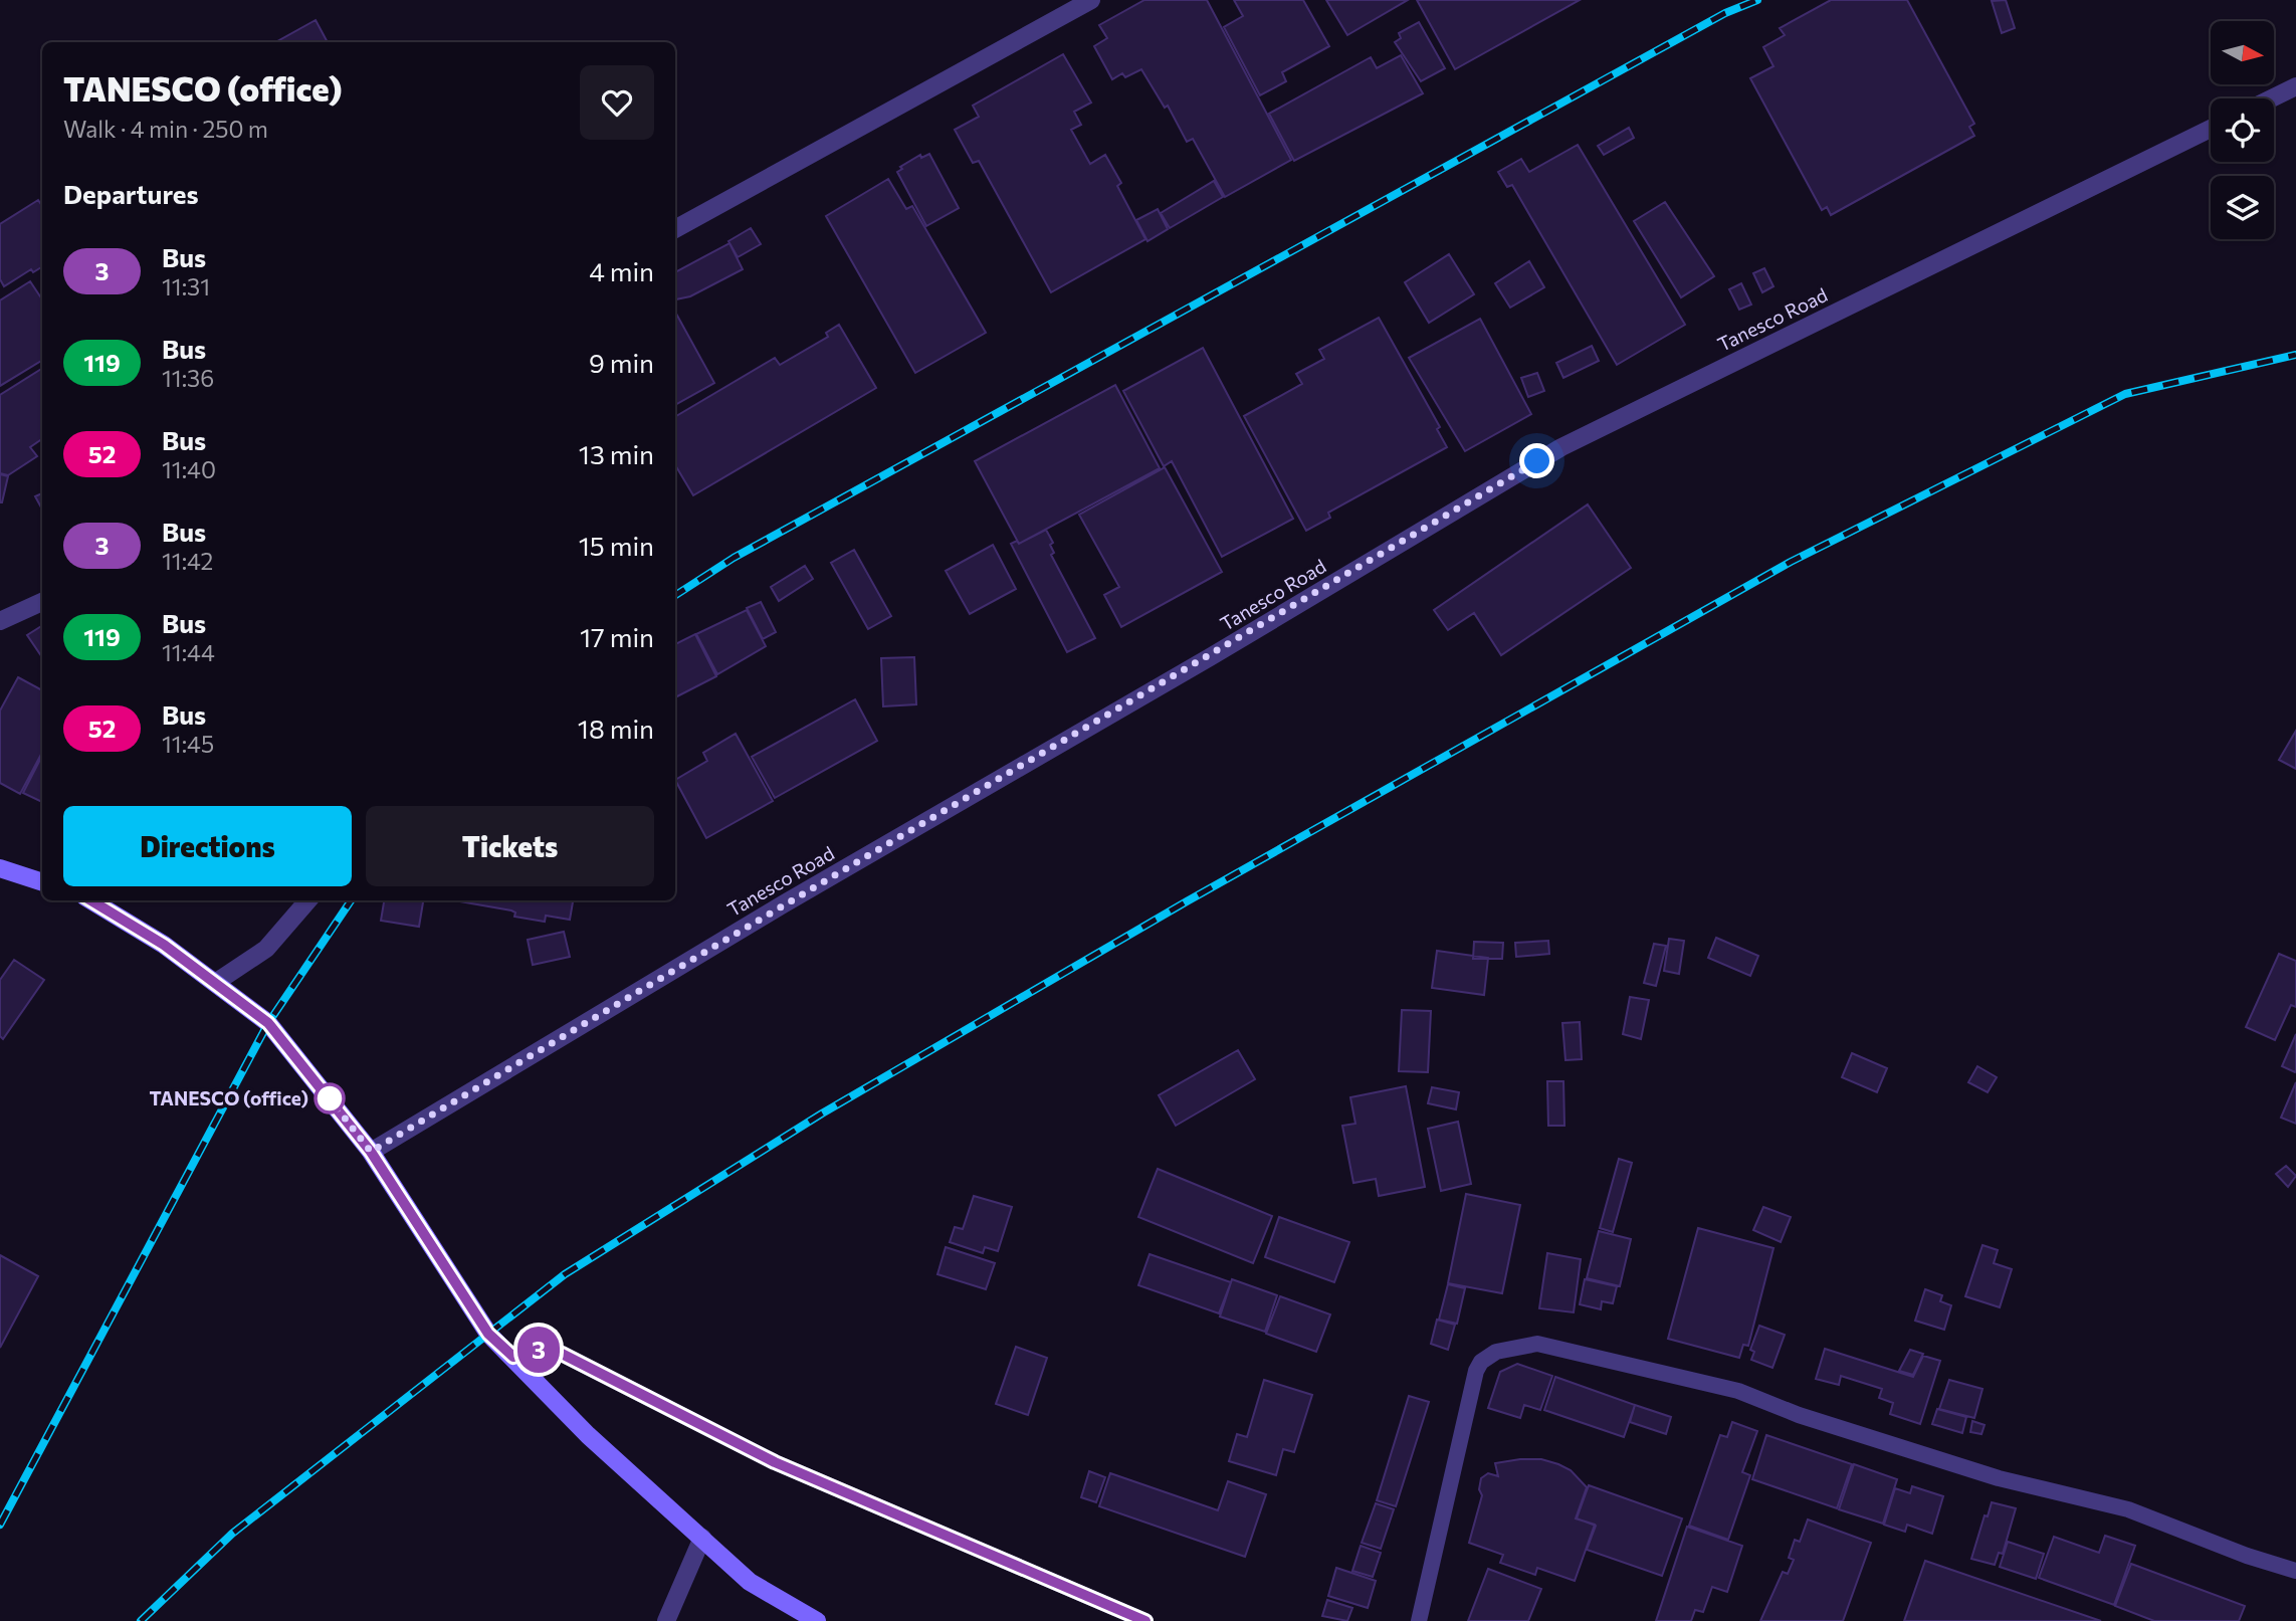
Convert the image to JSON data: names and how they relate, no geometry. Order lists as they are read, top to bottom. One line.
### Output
{"streets":{"street":["Tanesco Road"]},"places":["TANESCO (office)"],"lines":["bus line 3"],"north":"right","page":{"on_map":"3","heading":[["TANESCO (office)","Walk · 4 min · 250 m"],"Departures"],"list":[{"mark":"3","name":"Bus","note":"11:31","value":"4 min"},{"mark":"119","name":"Bus","note":"11:36","value":"9 min"},{"mark":"52","name":"Bus","note":"11:40","value":"13 min"},{"mark":"3","name":"Bus","note":"11:42","value":"15 min"},{"mark":"119","name":"Bus","note":"11:44","value":"17 min"},{"mark":"52","name":"Bus","note":"11:45","value":"18 min"}],"buttons":["Directions","Tickets"]}}
